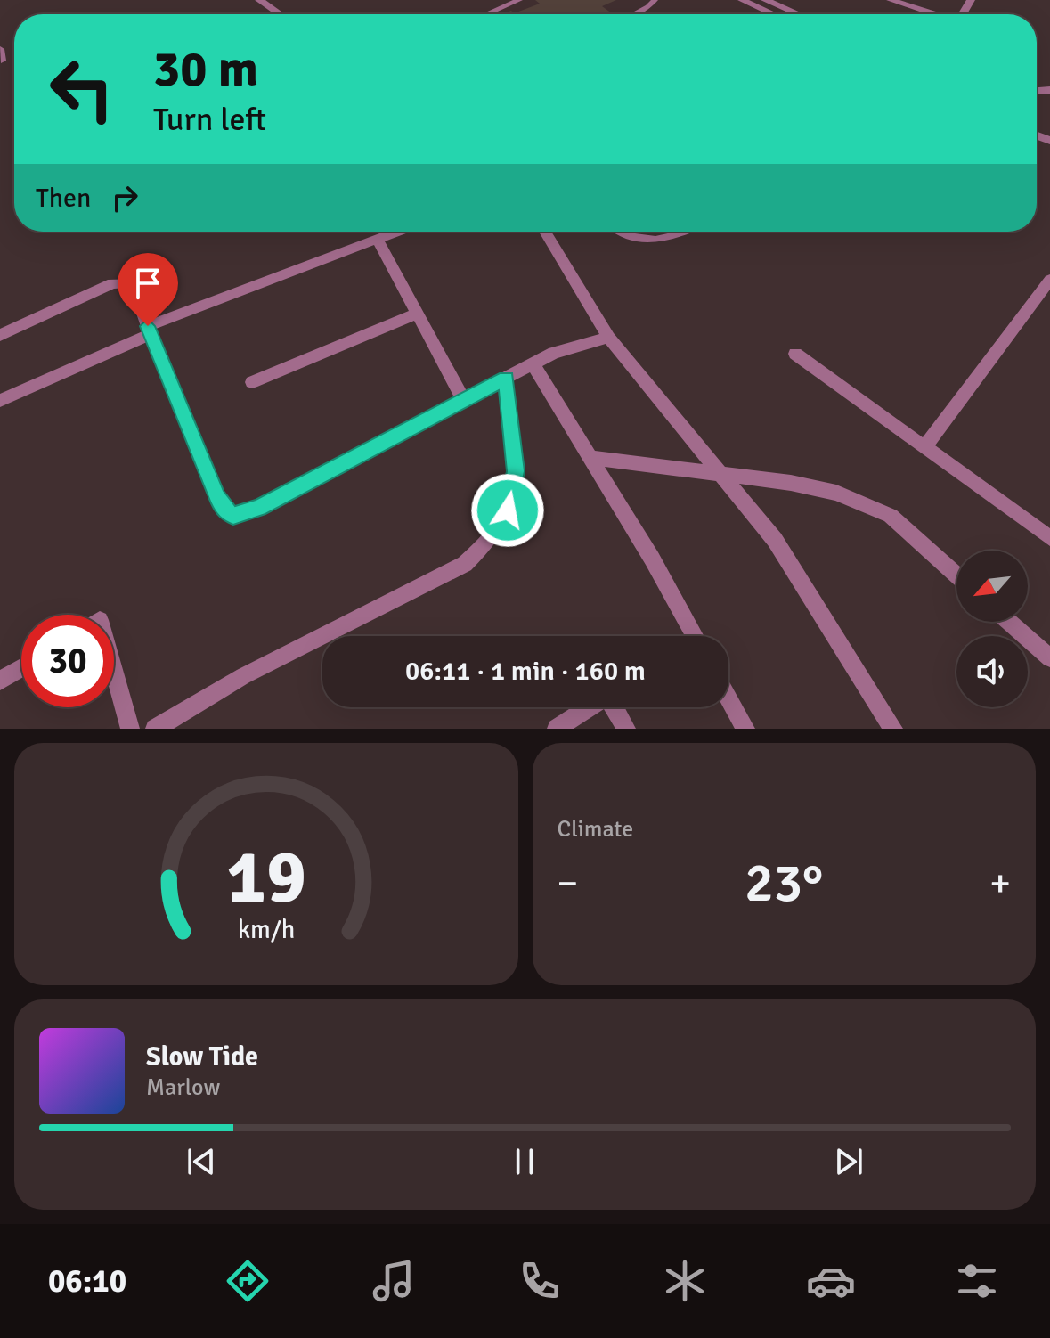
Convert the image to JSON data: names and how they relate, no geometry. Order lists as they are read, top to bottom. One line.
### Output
{"north":"bottom left","page":{"turn":["30 m","Turn left"],"then":"Then","limit":"30","trip":"06:11 · 1 min · 160 m","tile":"Climate","heat":["−","23°","+"],"song":["Slow Tide","Marlow"],"tabs":"06:10","gauge":["19","km/h"]}}
